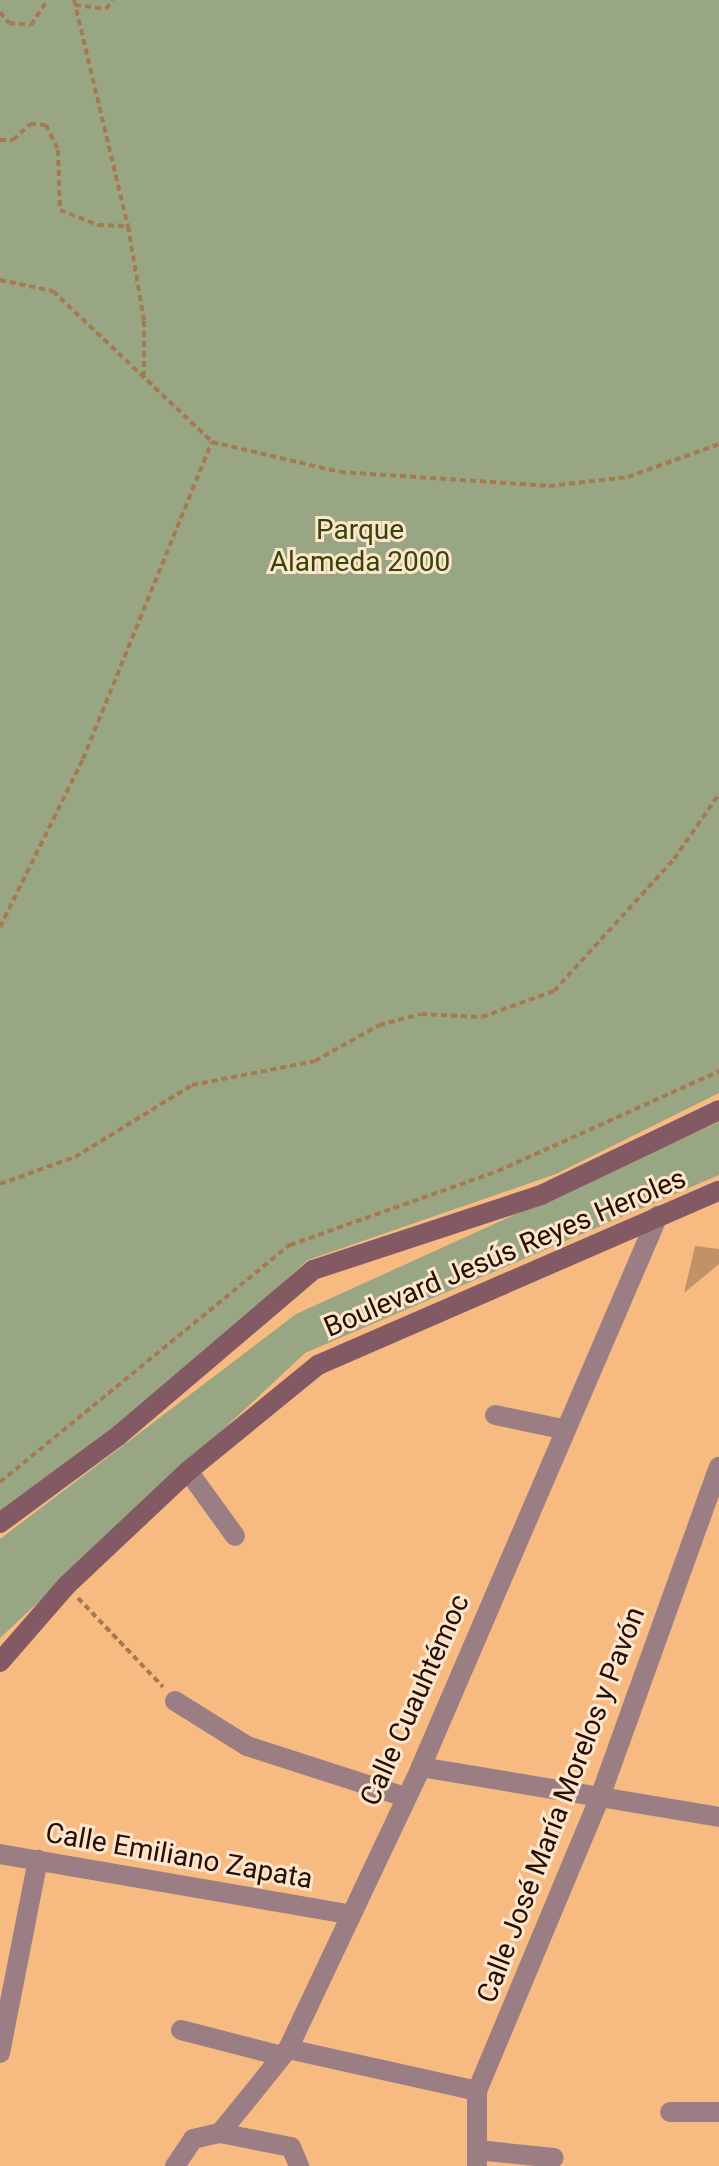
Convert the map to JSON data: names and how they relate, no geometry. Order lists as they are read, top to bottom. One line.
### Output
{"streets":{"main road":["Boulevard Jesús Reyes Heroles"],"street":["Calle Cuauhtémoc","Calle José María Morelos y Pavón","Calle Emiliano Zapata"]},"crossings":[["Boulevard Jesús Reyes Heroles","Calle Cuauhtémoc"],["Calle Cuauhtémoc","Calle Emiliano Zapata"]],"parks":["Parque Alameda 2000"]}
